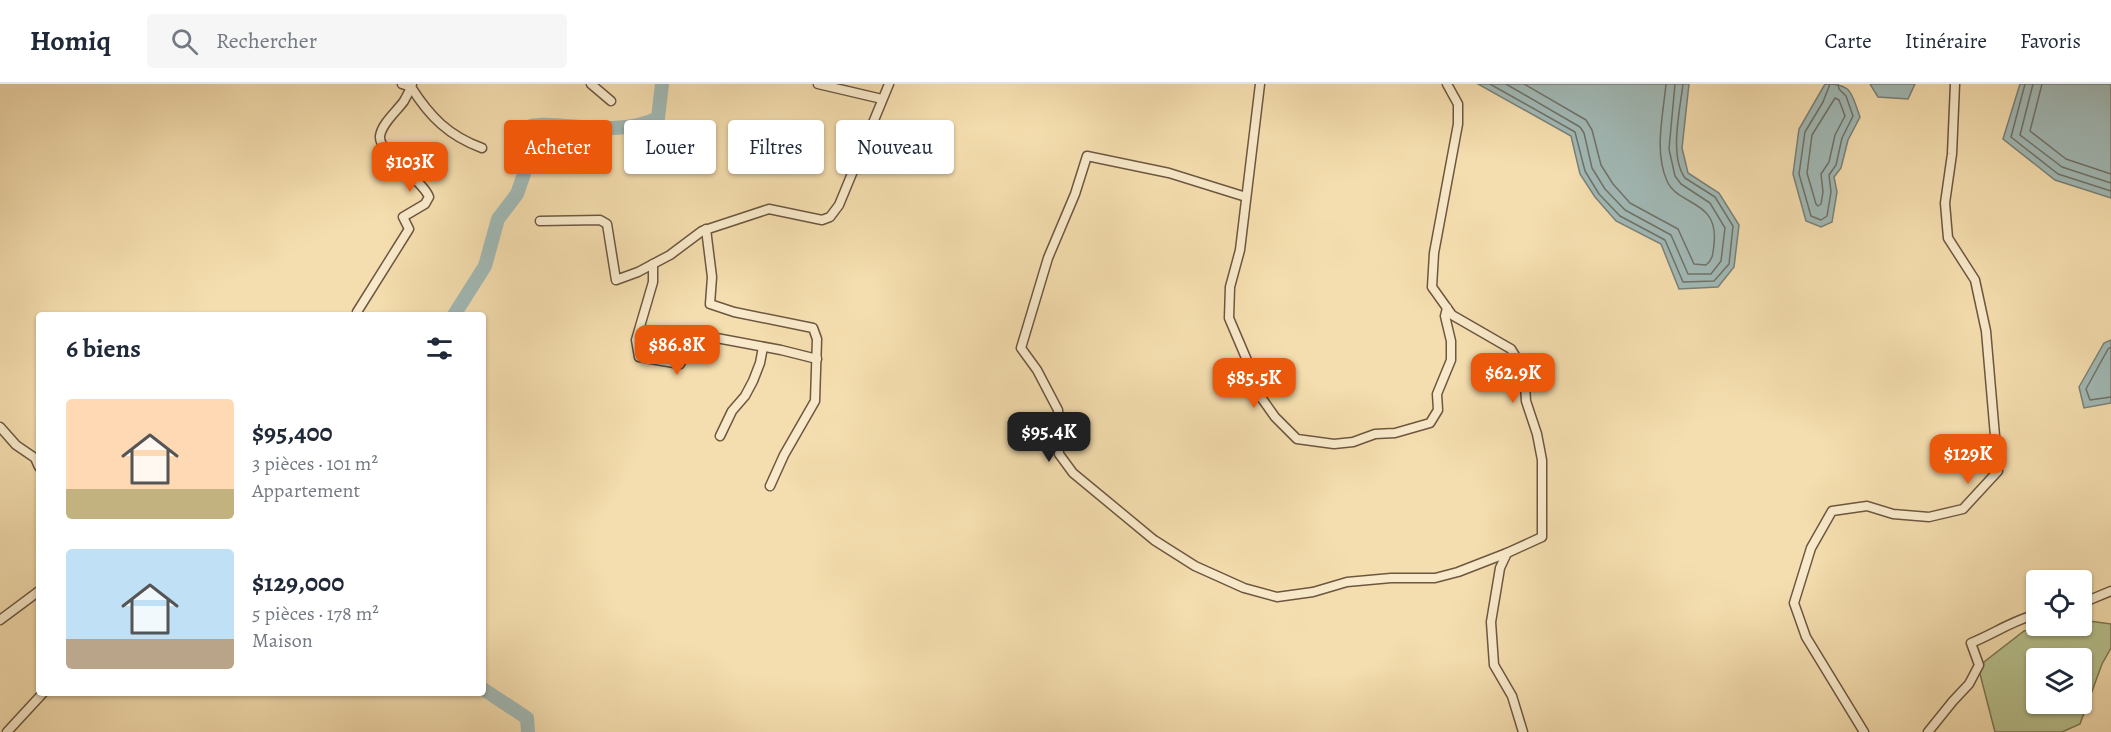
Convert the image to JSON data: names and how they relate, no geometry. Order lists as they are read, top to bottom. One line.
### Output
{"page":{"header":"Homiq","search":"Rechercher","nav":["Carte","Itinéraire","Favoris"],"chip":["Acheter","Louer","Filtres","Nouveau"],"price":["$103K","$86.8K","$62.9K","$85.5K","$95.4K","$129K"],"heading":"6 biens","list":[{"name":"$95,400","note":"3 pièces · 101 m² · Appartement"},{"name":"$129,000","note":"5 pièces · 178 m² · Maison"}]}}
